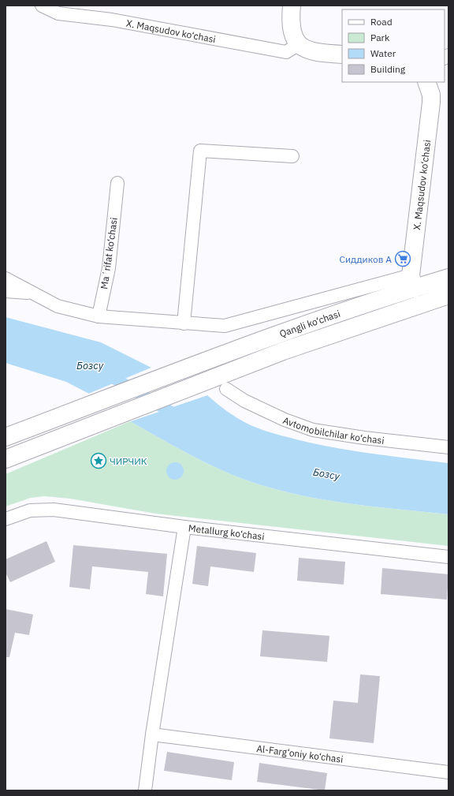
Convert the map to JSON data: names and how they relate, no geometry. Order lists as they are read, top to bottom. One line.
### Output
{"streets":{"main road":["X. Maqsudov ko‘chasi","Qangli ko‘chasi"],"street":["Maʼrifat ko‘chasi","Avtomobilchilar ko‘chasi","Metallurg ko‘chasi","Al-Farg‘oniy ko‘chasi"]},"crossings":[["X. Maqsudov ko‘chasi","Qangli ko‘chasi"],["Maʼrifat ko‘chasi","Qangli ko‘chasi"]],"water":["Бозсу"],"places":{"supermarket":["Сиддиков А"],"place":["ЧИРЧИК"]},"legend":["Road","Park","Water","Building"]}
